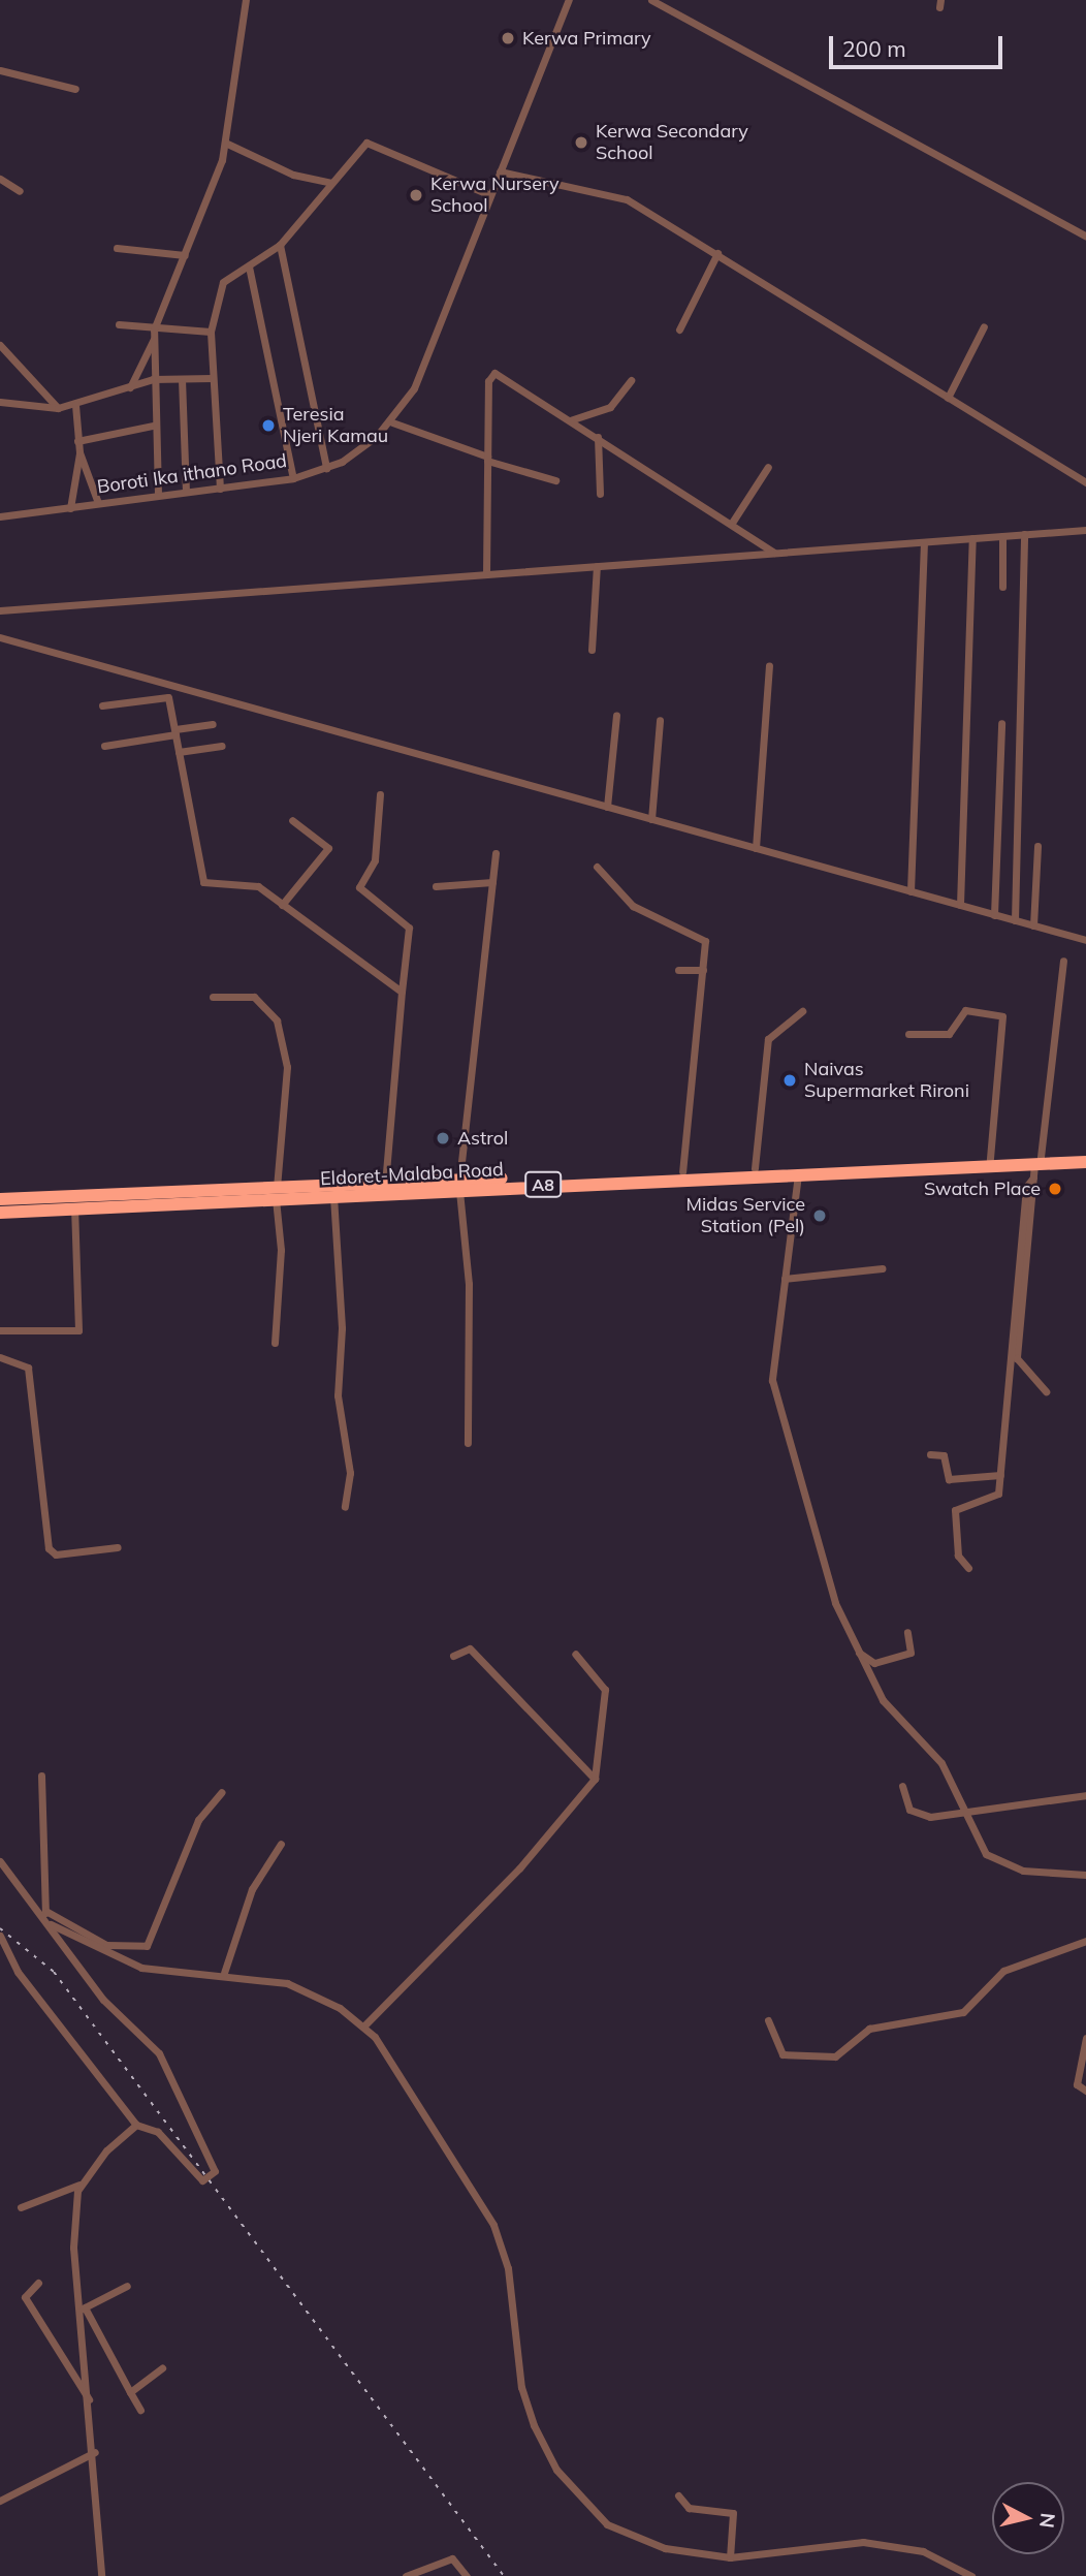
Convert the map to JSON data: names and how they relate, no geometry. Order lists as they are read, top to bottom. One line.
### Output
{"streets":{"highway":["Eldoret-Malaba Road","A8"],"street":["Boroti Ika ithano Road"]},"places":["Kerwa Primary","Kerwa Secondary School","Kerwa Nursery School","Teresia Njeri Kamau","Naivas Supermarket Rironi","Astrol","Swatch Place","Midas Service Station (Pel)"],"scale_bar":"200 m","north":"right"}
